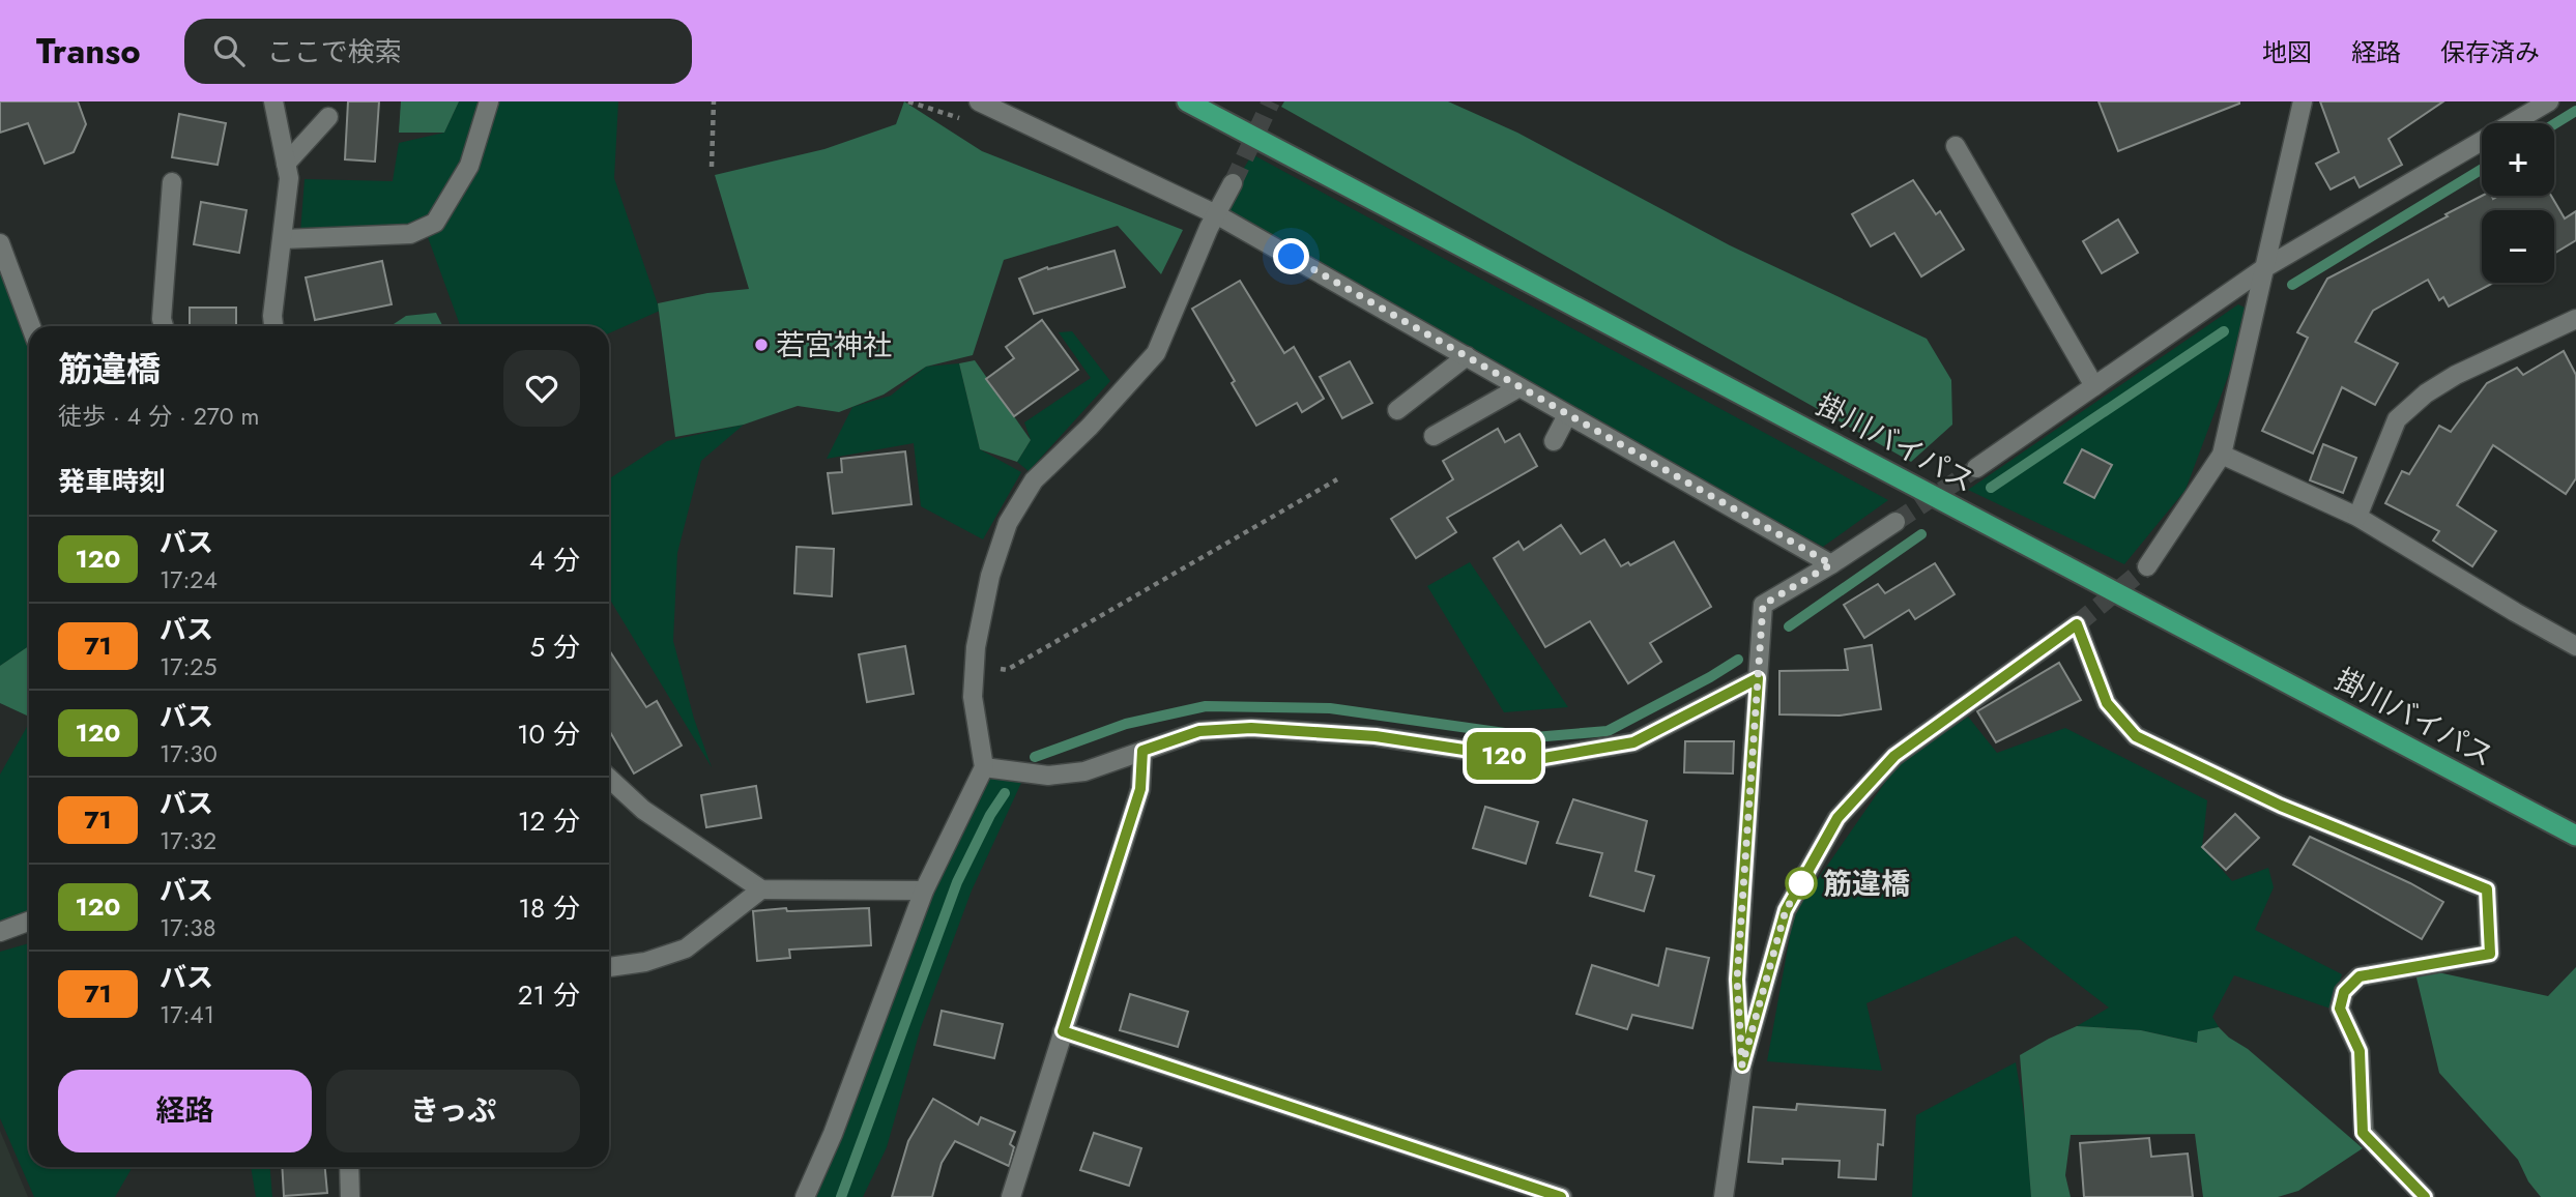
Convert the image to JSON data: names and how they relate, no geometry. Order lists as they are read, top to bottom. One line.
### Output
{"streets":{"highway":["掛川バイパス"]},"places":["若宮神社","筋違橋"],"lines":["bus line 120"],"page":{"header":"Transo","search":"ここで検索","nav":["地図","経路","保存済み"],"on_map":"120","map_buttons":["+","−"],"heading":[["筋違橋","徒歩 · 4 分 · 270 m"],"発車時刻"],"list":[{"mark":"120","name":"バス","note":"17:24","value":"4 分"},{"mark":"71","name":"バス","note":"17:25","value":"5 分"},{"mark":"120","name":"バス","note":"17:30","value":"10 分"},{"mark":"71","name":"バス","note":"17:32","value":"12 分"},{"mark":"120","name":"バス","note":"17:38","value":"18 分"},{"mark":"71","name":"バス","note":"17:41","value":"21 分"}],"buttons":["経路","きっぷ"]}}
